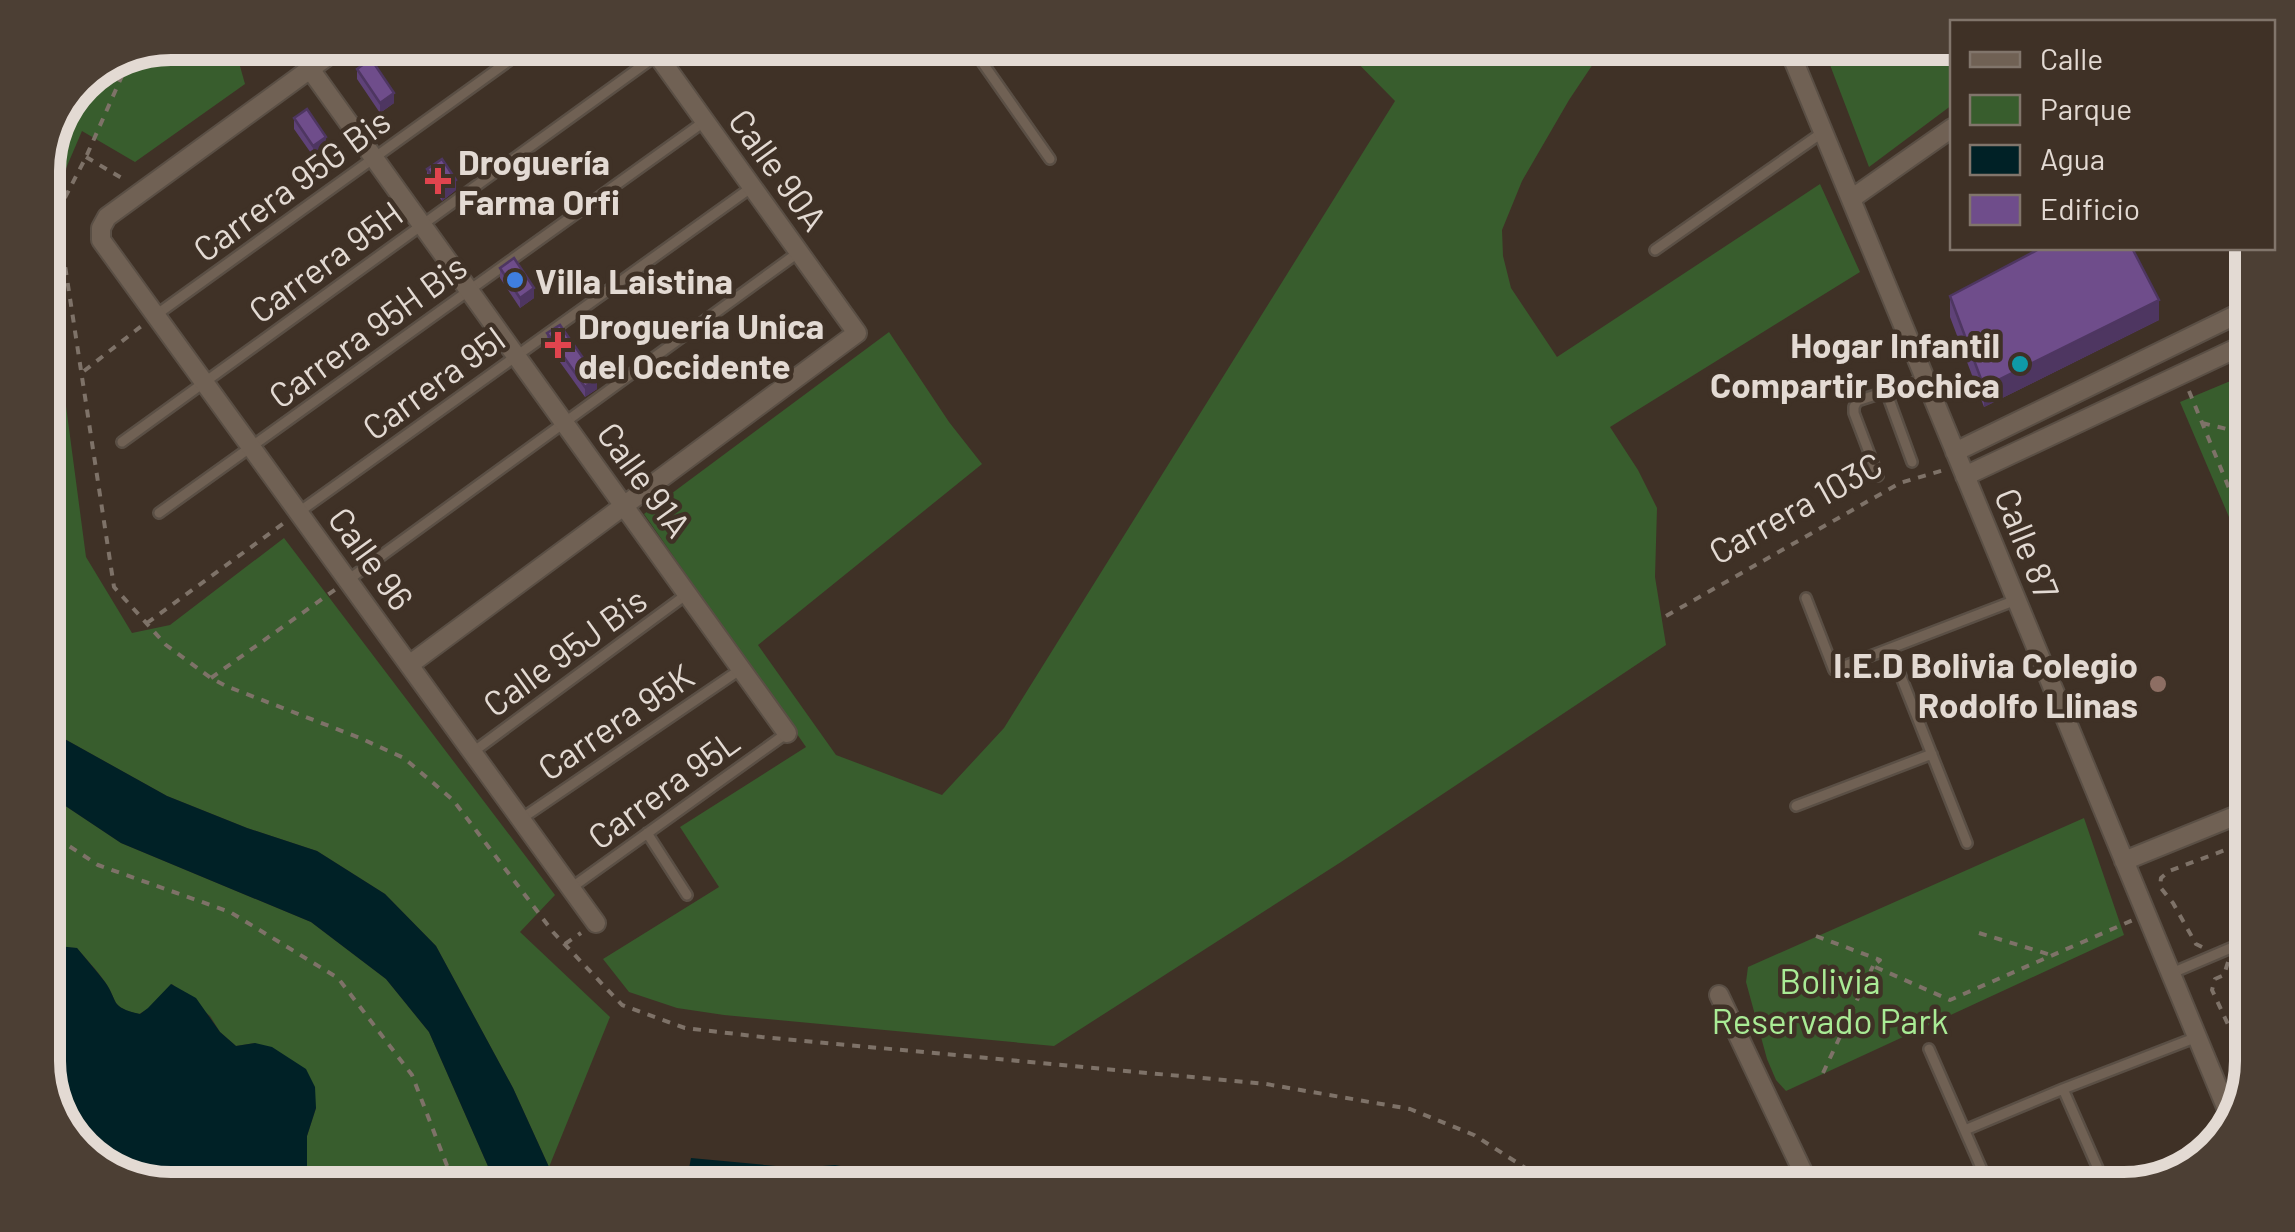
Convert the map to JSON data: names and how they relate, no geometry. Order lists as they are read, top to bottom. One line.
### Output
{"streets":{"street":["Calle 90A","Calle 91A","Calle 87","Calle 96"],"lane":["Carrera 95G Bis","Carrera 95H","Carrera 95H Bis","Carrera 95I","Calle 95J Bis","Carrera 95K","Carrera 95L"],"path":["Carrera 103C"]},"crossings":[["Calle 90A","Carrera 95H Bis"],["Calle 90A","Carrera 95I"],["Calle 90A","Calle 91A"],["Carrera 95G Bis","Calle 91A"],["Carrera 95G Bis","Calle 96"],["Carrera 95H","Calle 91A"],["Carrera 95H","Calle 96"],["Carrera 95H Bis","Calle 91A"],["Carrera 95H Bis","Calle 96"],["Carrera 95I","Calle 91A"],["Carrera 95I","Calle 96"],["Calle 91A","Calle 95J Bis"],["Calle 91A","Carrera 95K"],["Calle 91A","Carrera 95L"],["Carrera 103C","Calle 87"],["Calle 96","Calle 95J Bis"],["Calle 96","Carrera 95K"],["Calle 96","Carrera 95L"]],"parks":["Bolivia Reservado Park"],"places":{"health":["Droguería Farma Orfi","Droguería Unica del Occidente"],"other":["Villa Laistina","Hogar Infantil Compartir Bochica","I.E.D Bolivia Colegio Rodolfo Llinas"]},"legend":["Calle","Parque","Agua","Edificio"]}
